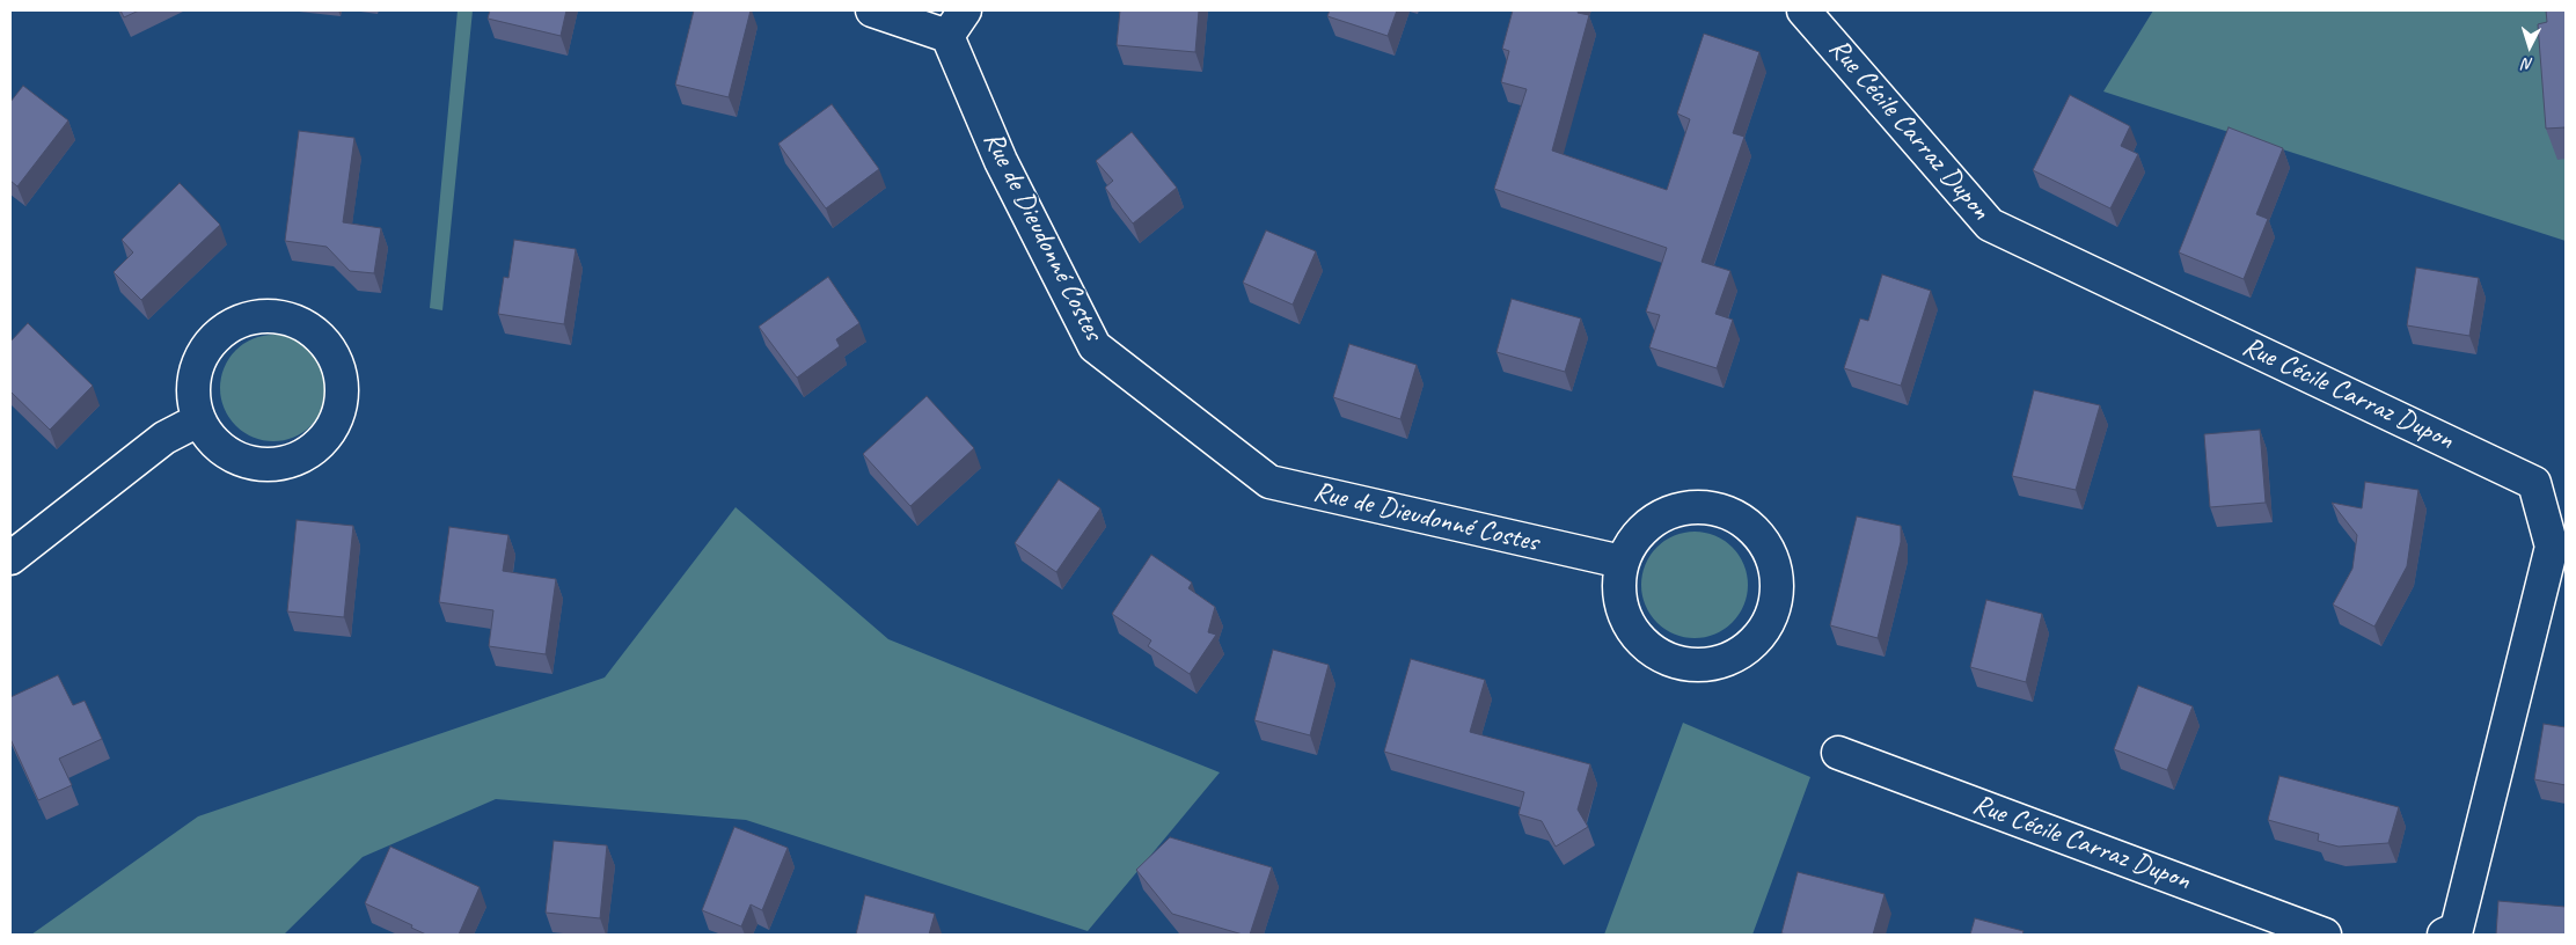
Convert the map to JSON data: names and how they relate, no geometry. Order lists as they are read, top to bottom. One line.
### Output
{"streets":{"street":["Rue Cécile Carraz Dupon","Rue de Dieudonné Costes"]},"north":"bottom"}
